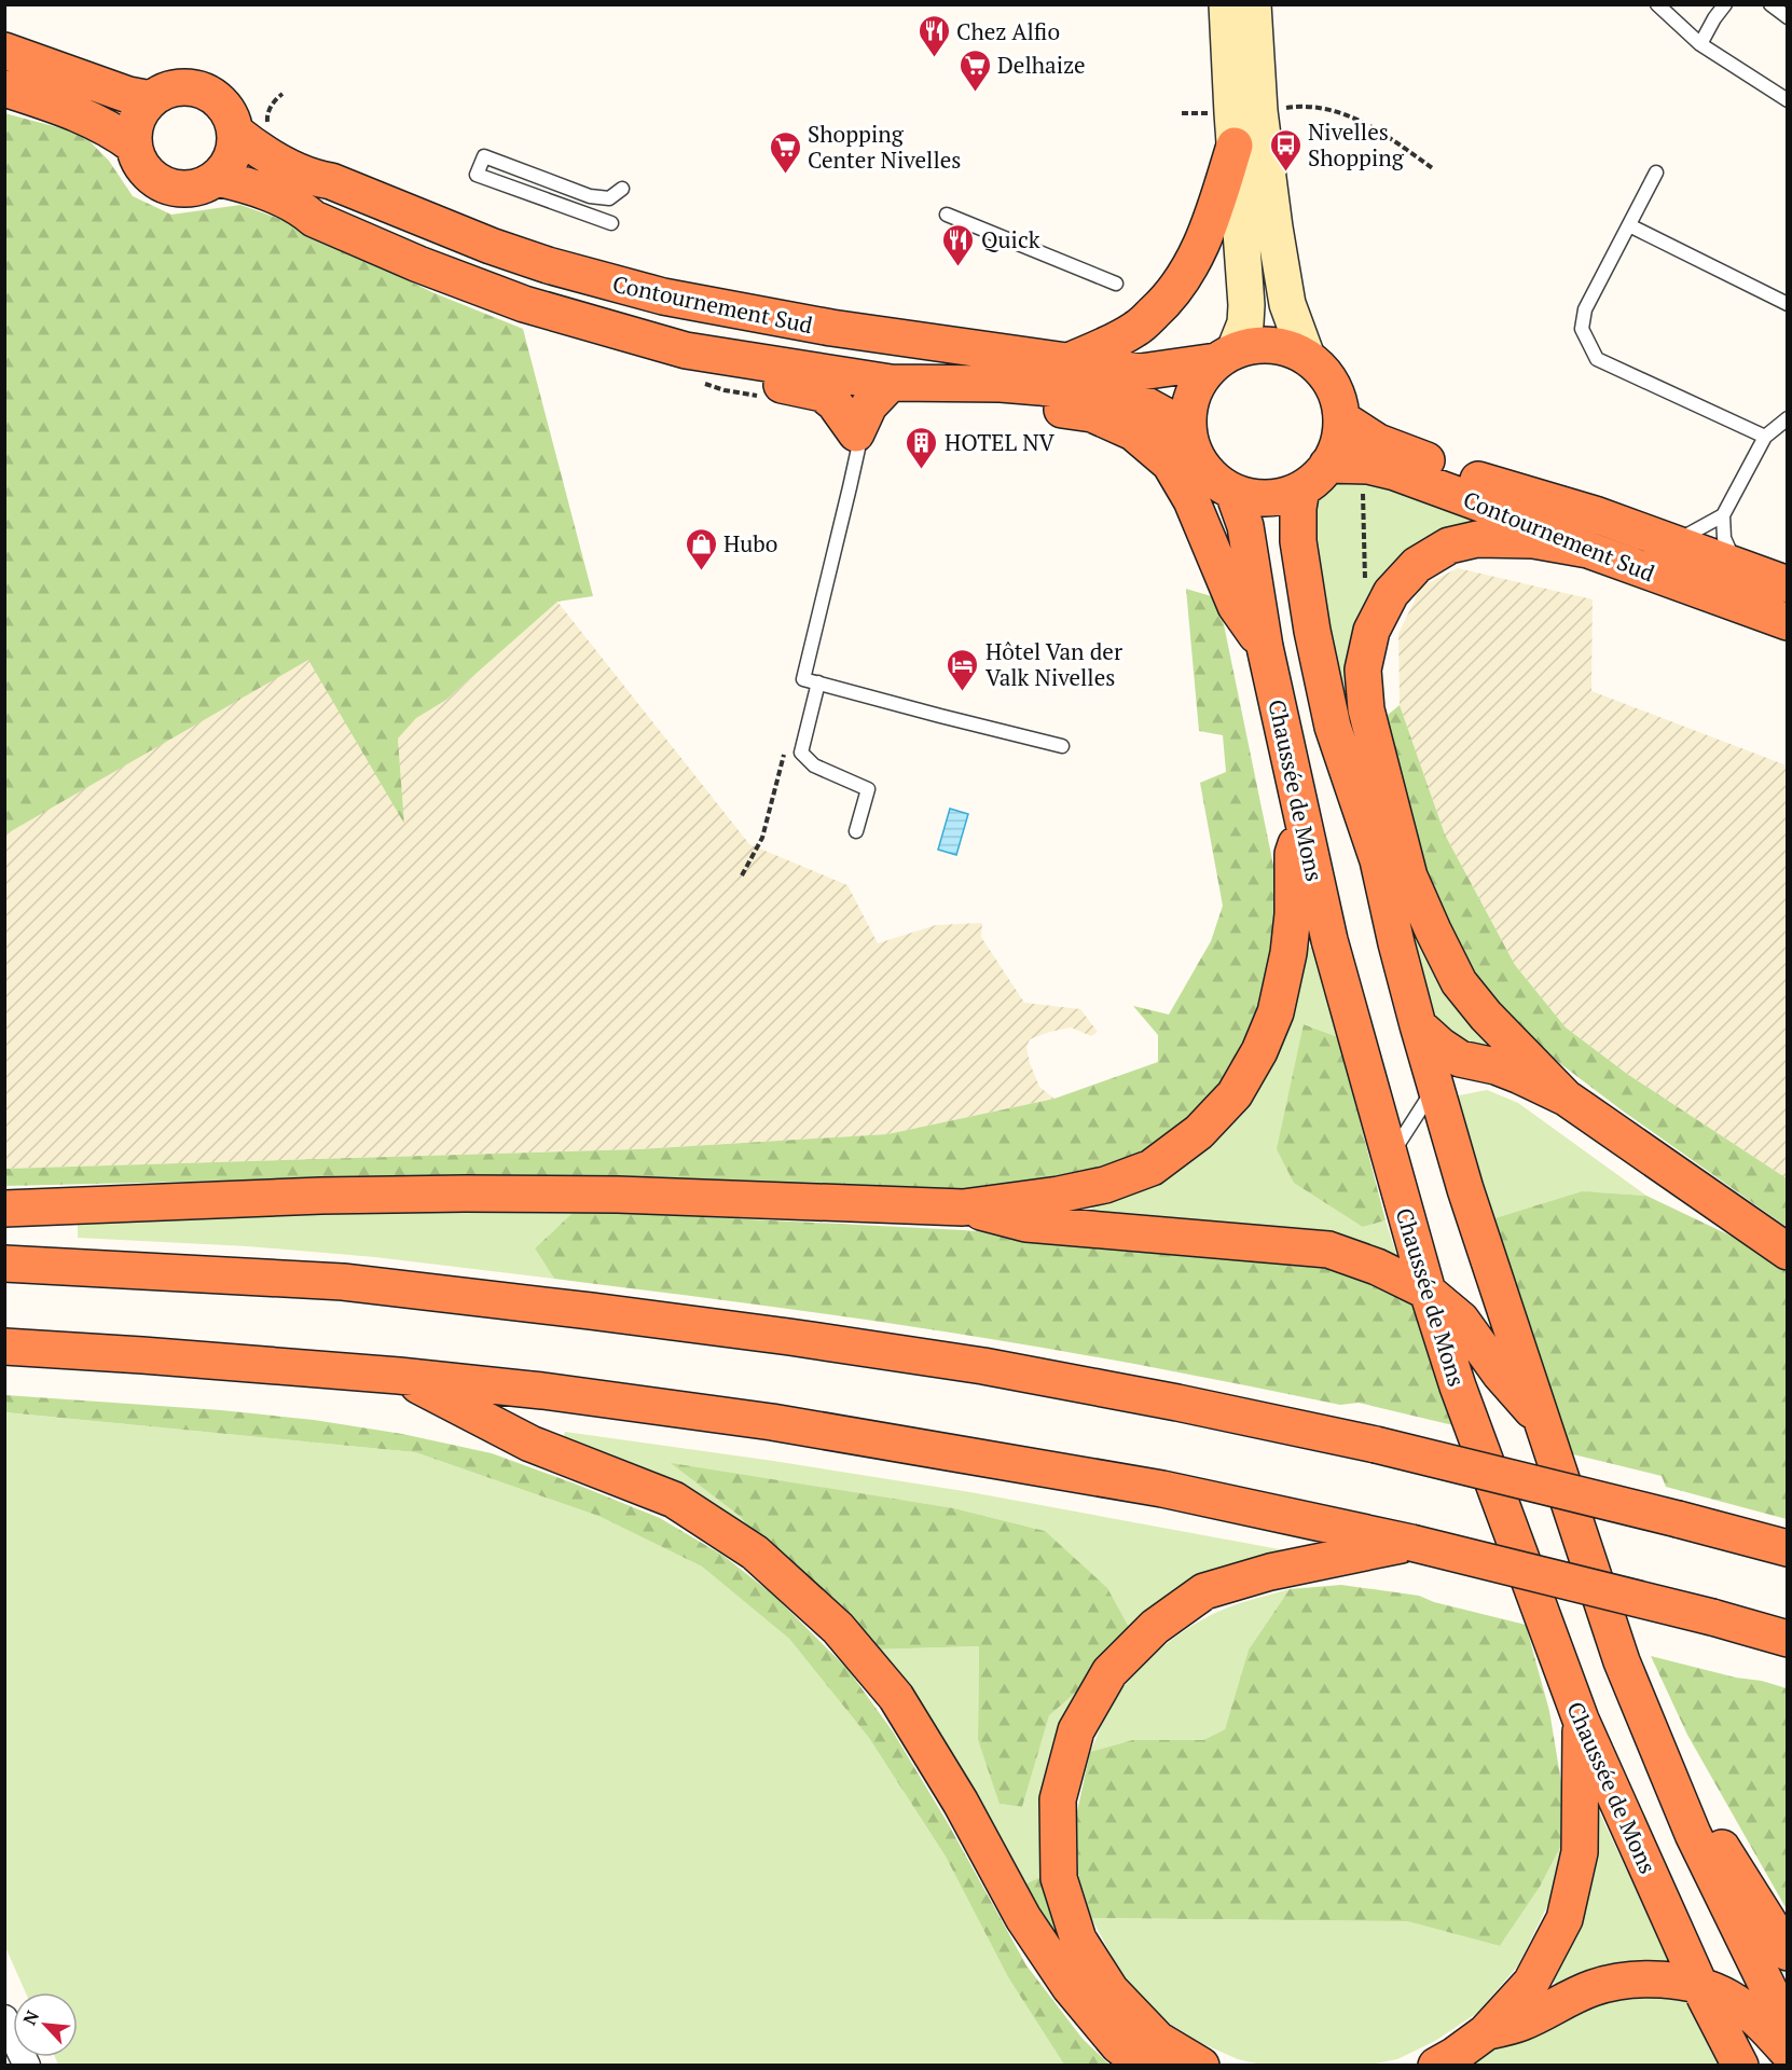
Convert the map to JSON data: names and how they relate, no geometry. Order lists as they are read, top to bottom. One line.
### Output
{"streets":{"highway":["Contournement Sud","Chaussée de Mons"]},"crossings":[["Contournement Sud","Chaussée de Mons"]],"places":{"restaurant":["Chez Alfio","Quick"],"supermarket":["Delhaize","Shopping Center Nivelles"],"bus stop":["Nivelles Shopping"],"building":["HOTEL NV"],"shop":["Hubo"],"hotel":["Hôtel Van der Valk Nivelles"]},"north":"top left"}
